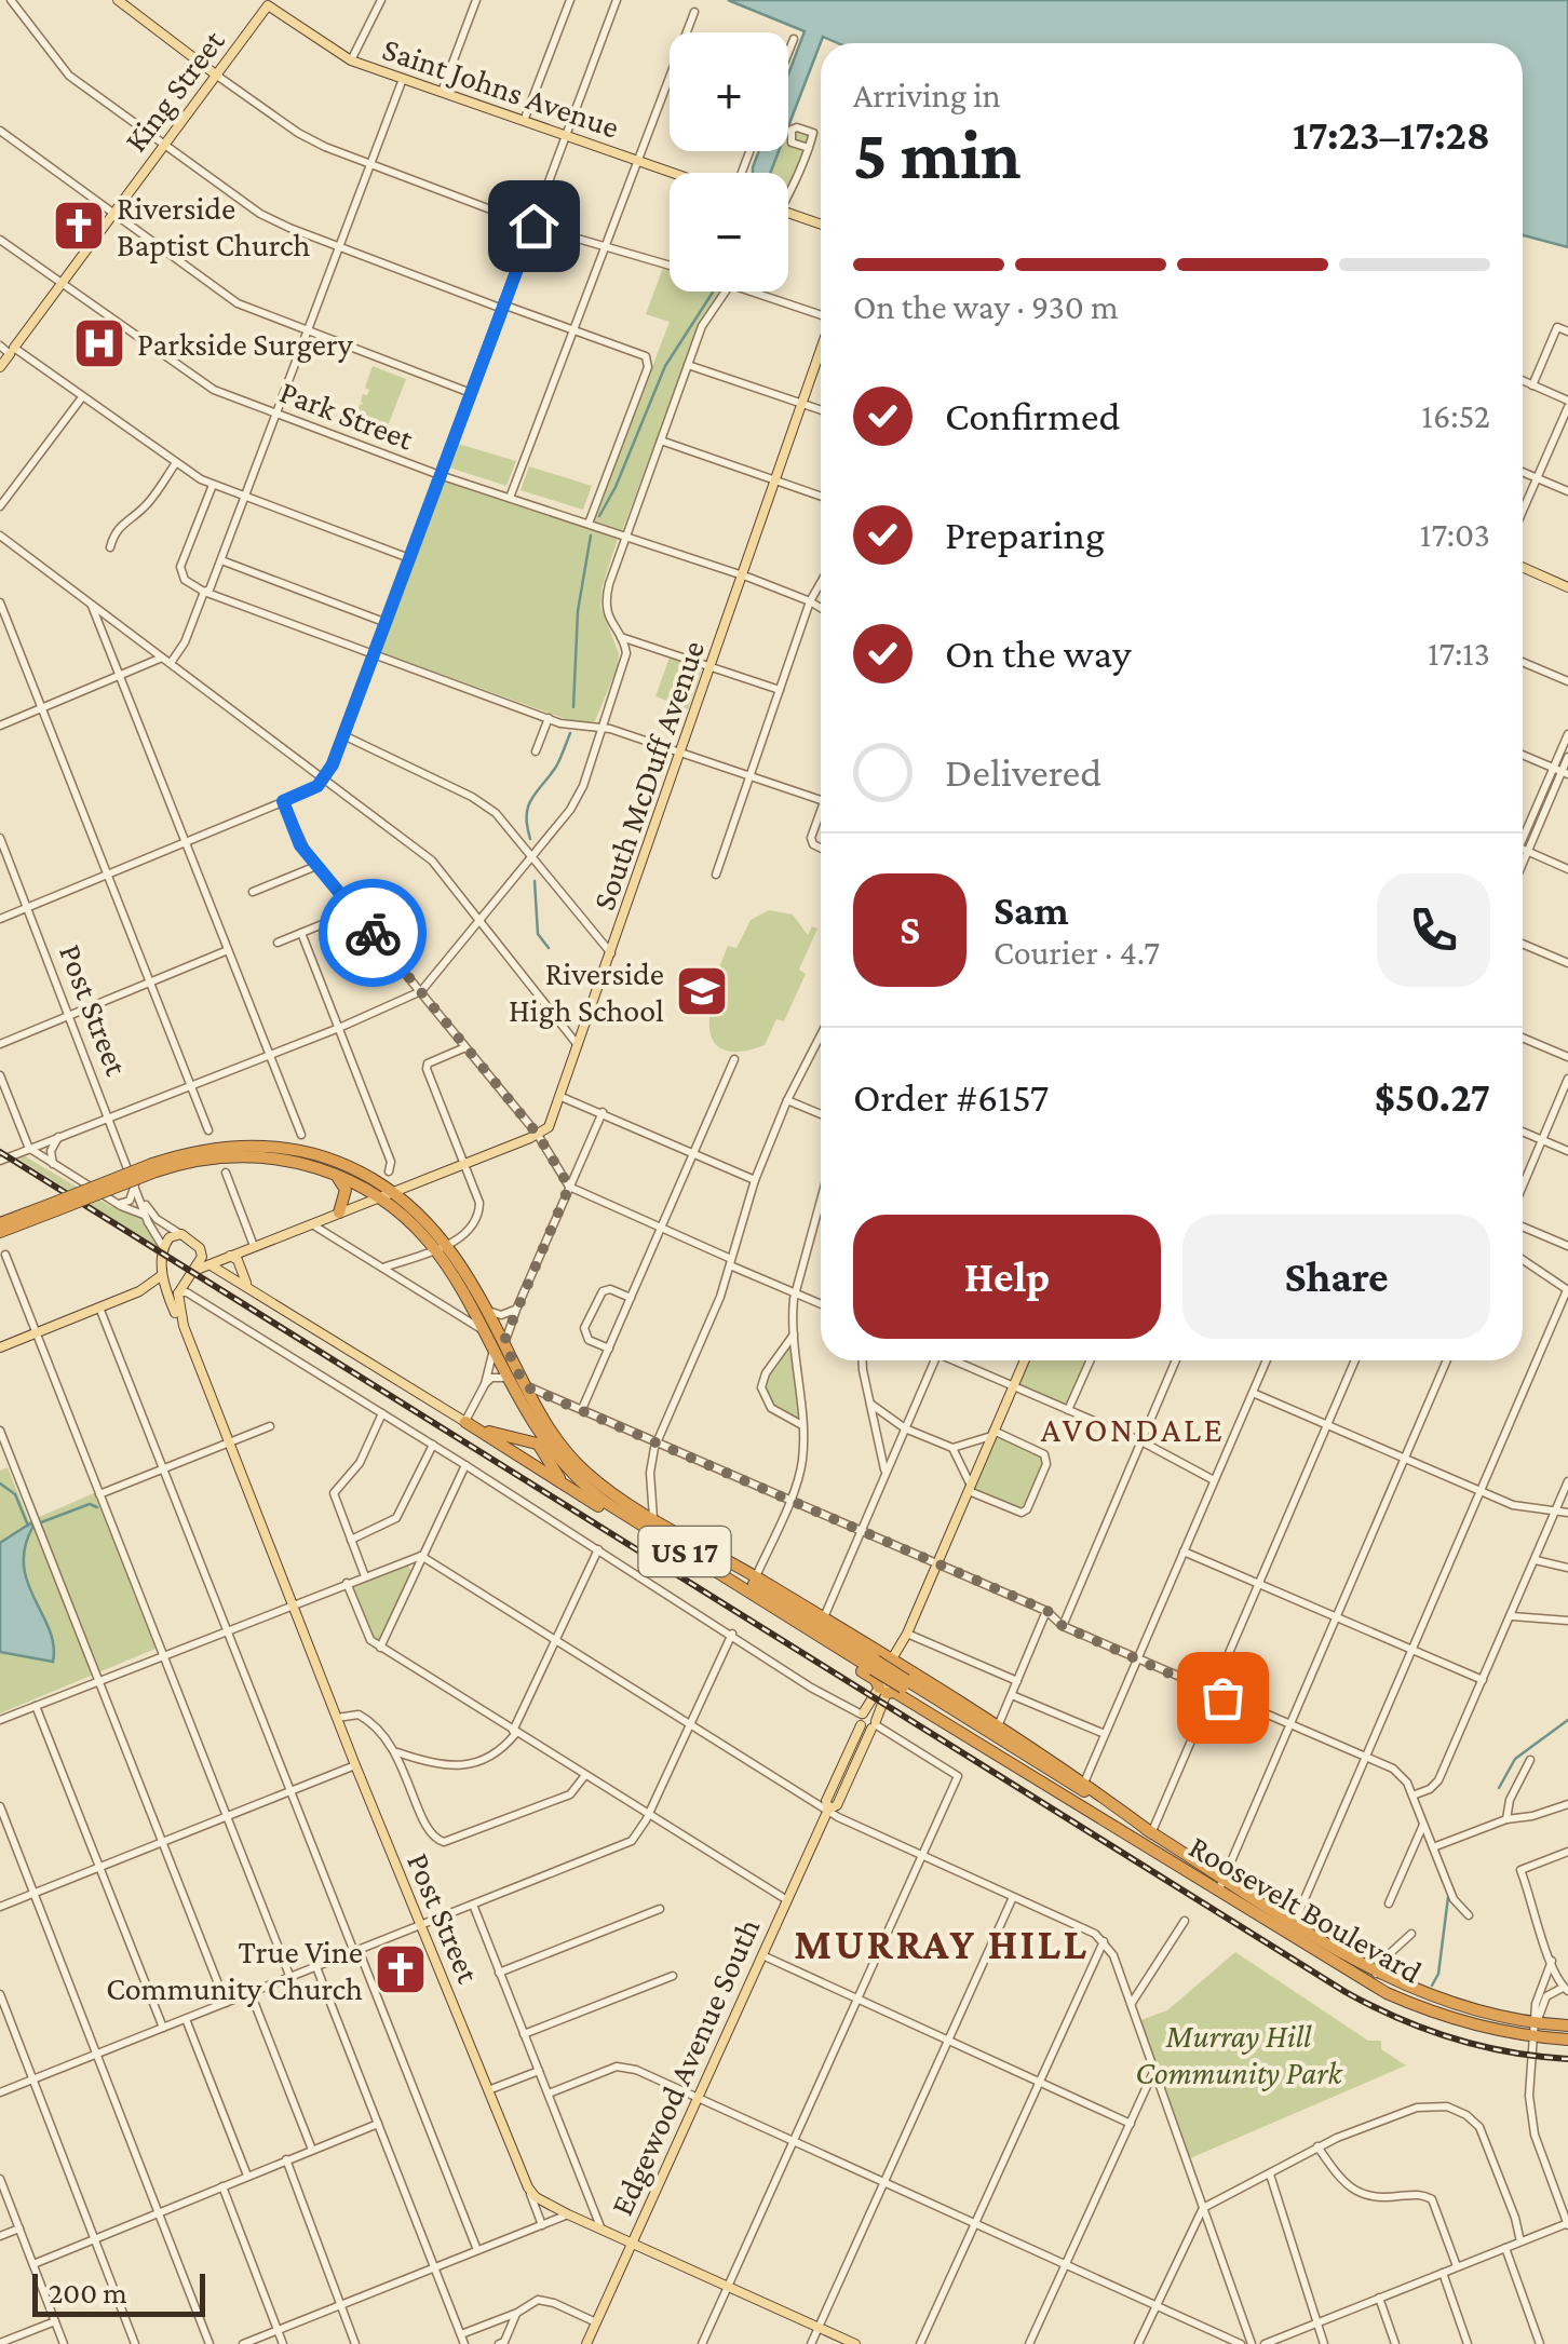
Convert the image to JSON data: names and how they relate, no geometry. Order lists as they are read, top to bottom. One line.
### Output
{"streets":{"highway":["US 17","Roosevelt Boulevard"],"main road":["Saint Johns Avenue","King Street","South McDuff Avenue","Post Street","Edgewood Avenue South"],"street":["Park Street"]},"crossings":[["Saint Johns Avenue","King Street"],["King Street","Park Street"],["Park Street","South McDuff Avenue"],["US 17","Roosevelt Boulevard"]],"districts":["AVONDALE","MURRAY HILL"],"parks":["Murray Hill Community Park"],"places":{"church":["Riverside Baptist Church","True Vine Community Church"],"hospital":["Parkside Surgery"],"school or university":["Riverside High School"]},"scale_bar":"200 m","page":{"map_buttons":["+","−"],"heading":["5 min","Arriving in","17:23–17:28"],"panel":["Sam","Courier · 4.7","Order #6157","$50.27"],"bar":"On the way · 930 m","list":[["Confirmed","16:52"],["Preparing","17:03"],["On the way","17:13"],"Delivered"],"round":"S","buttons":["Help","Share"],"scale":"200 m"}}
